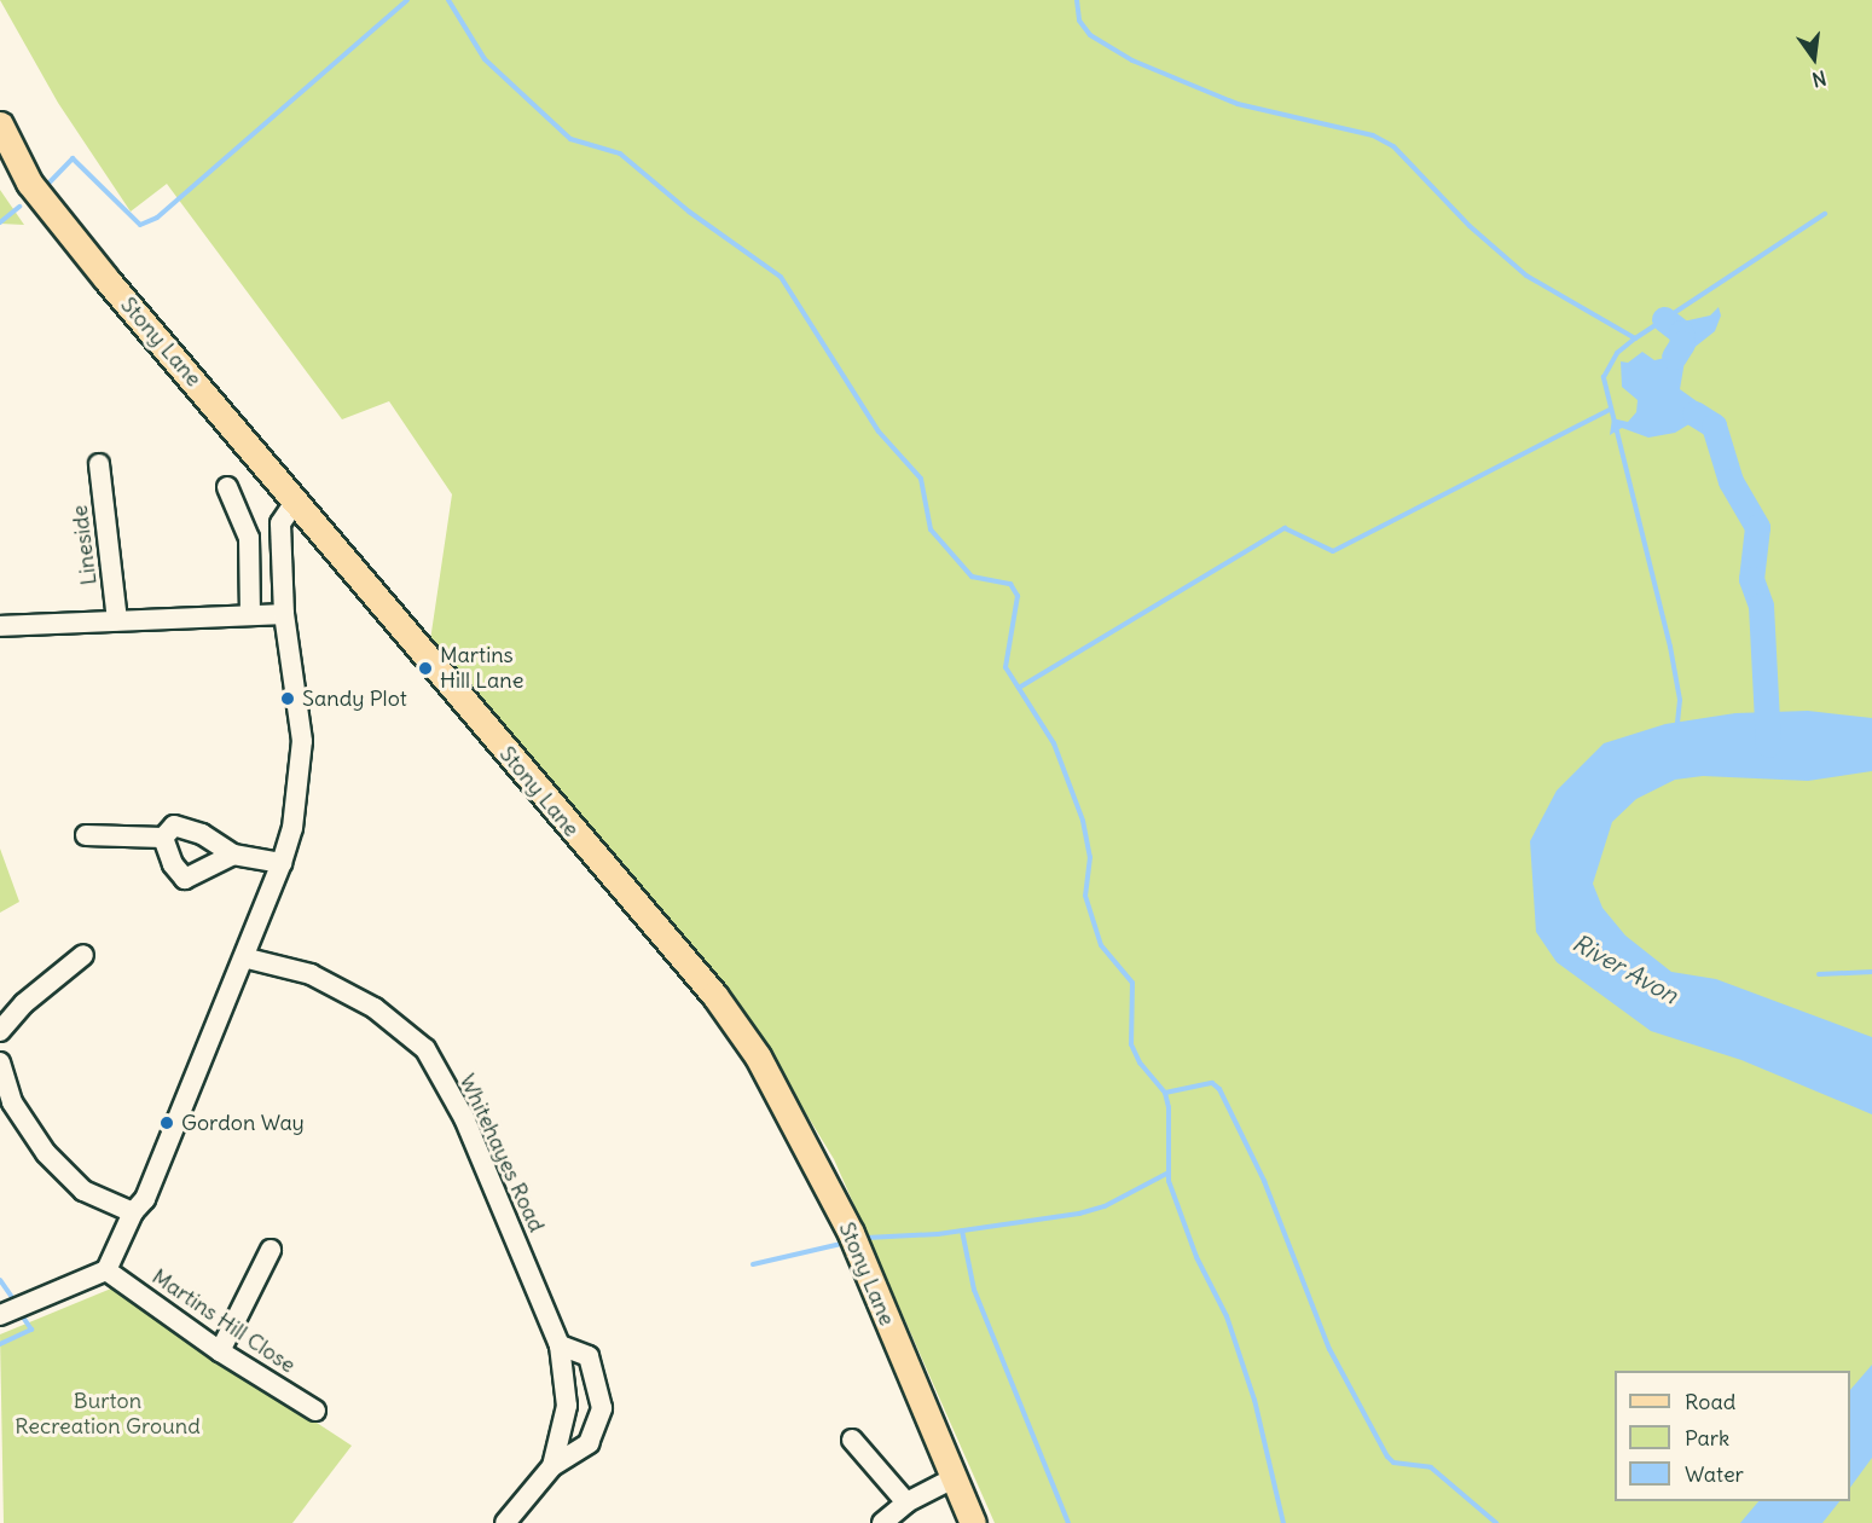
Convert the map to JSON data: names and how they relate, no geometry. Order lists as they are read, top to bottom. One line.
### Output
{"streets":{"main road":["Stony Lane"],"street":["Lineside","Whitehayes Road","Martins Hill Close"]},"water":["River Avon"],"parks":["Burton Recreation Ground"],"places":["Martins Hill Lane","Sandy Plot","Gordon Way"],"legend":["Road","Park","Water"],"north":"bottom"}
